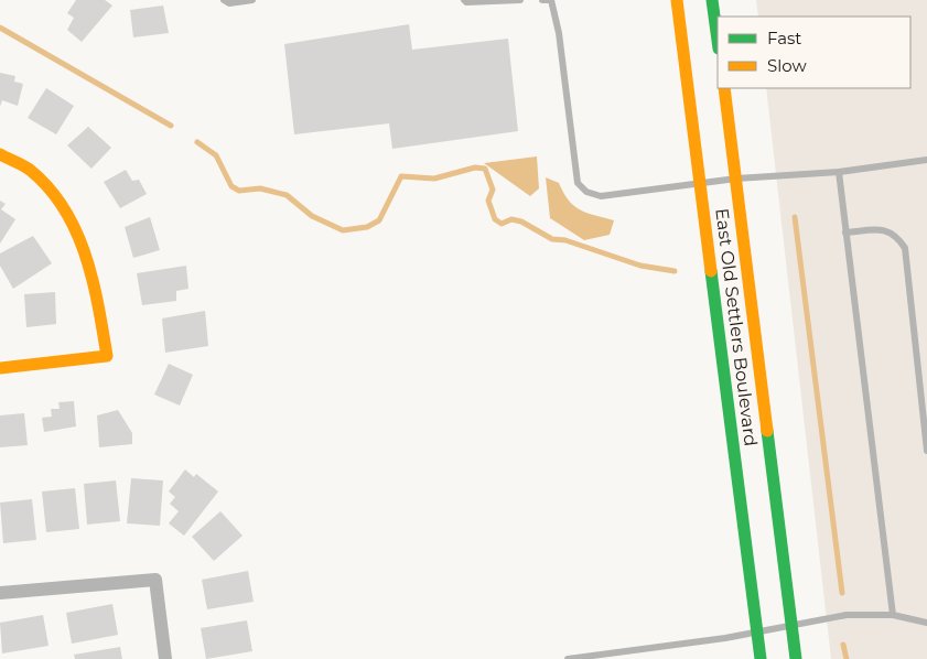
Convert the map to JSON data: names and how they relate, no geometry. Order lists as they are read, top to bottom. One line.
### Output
{"streets":{"main road":["East Old Settlers Boulevard"]},"legend":["Fast","Slow"]}
